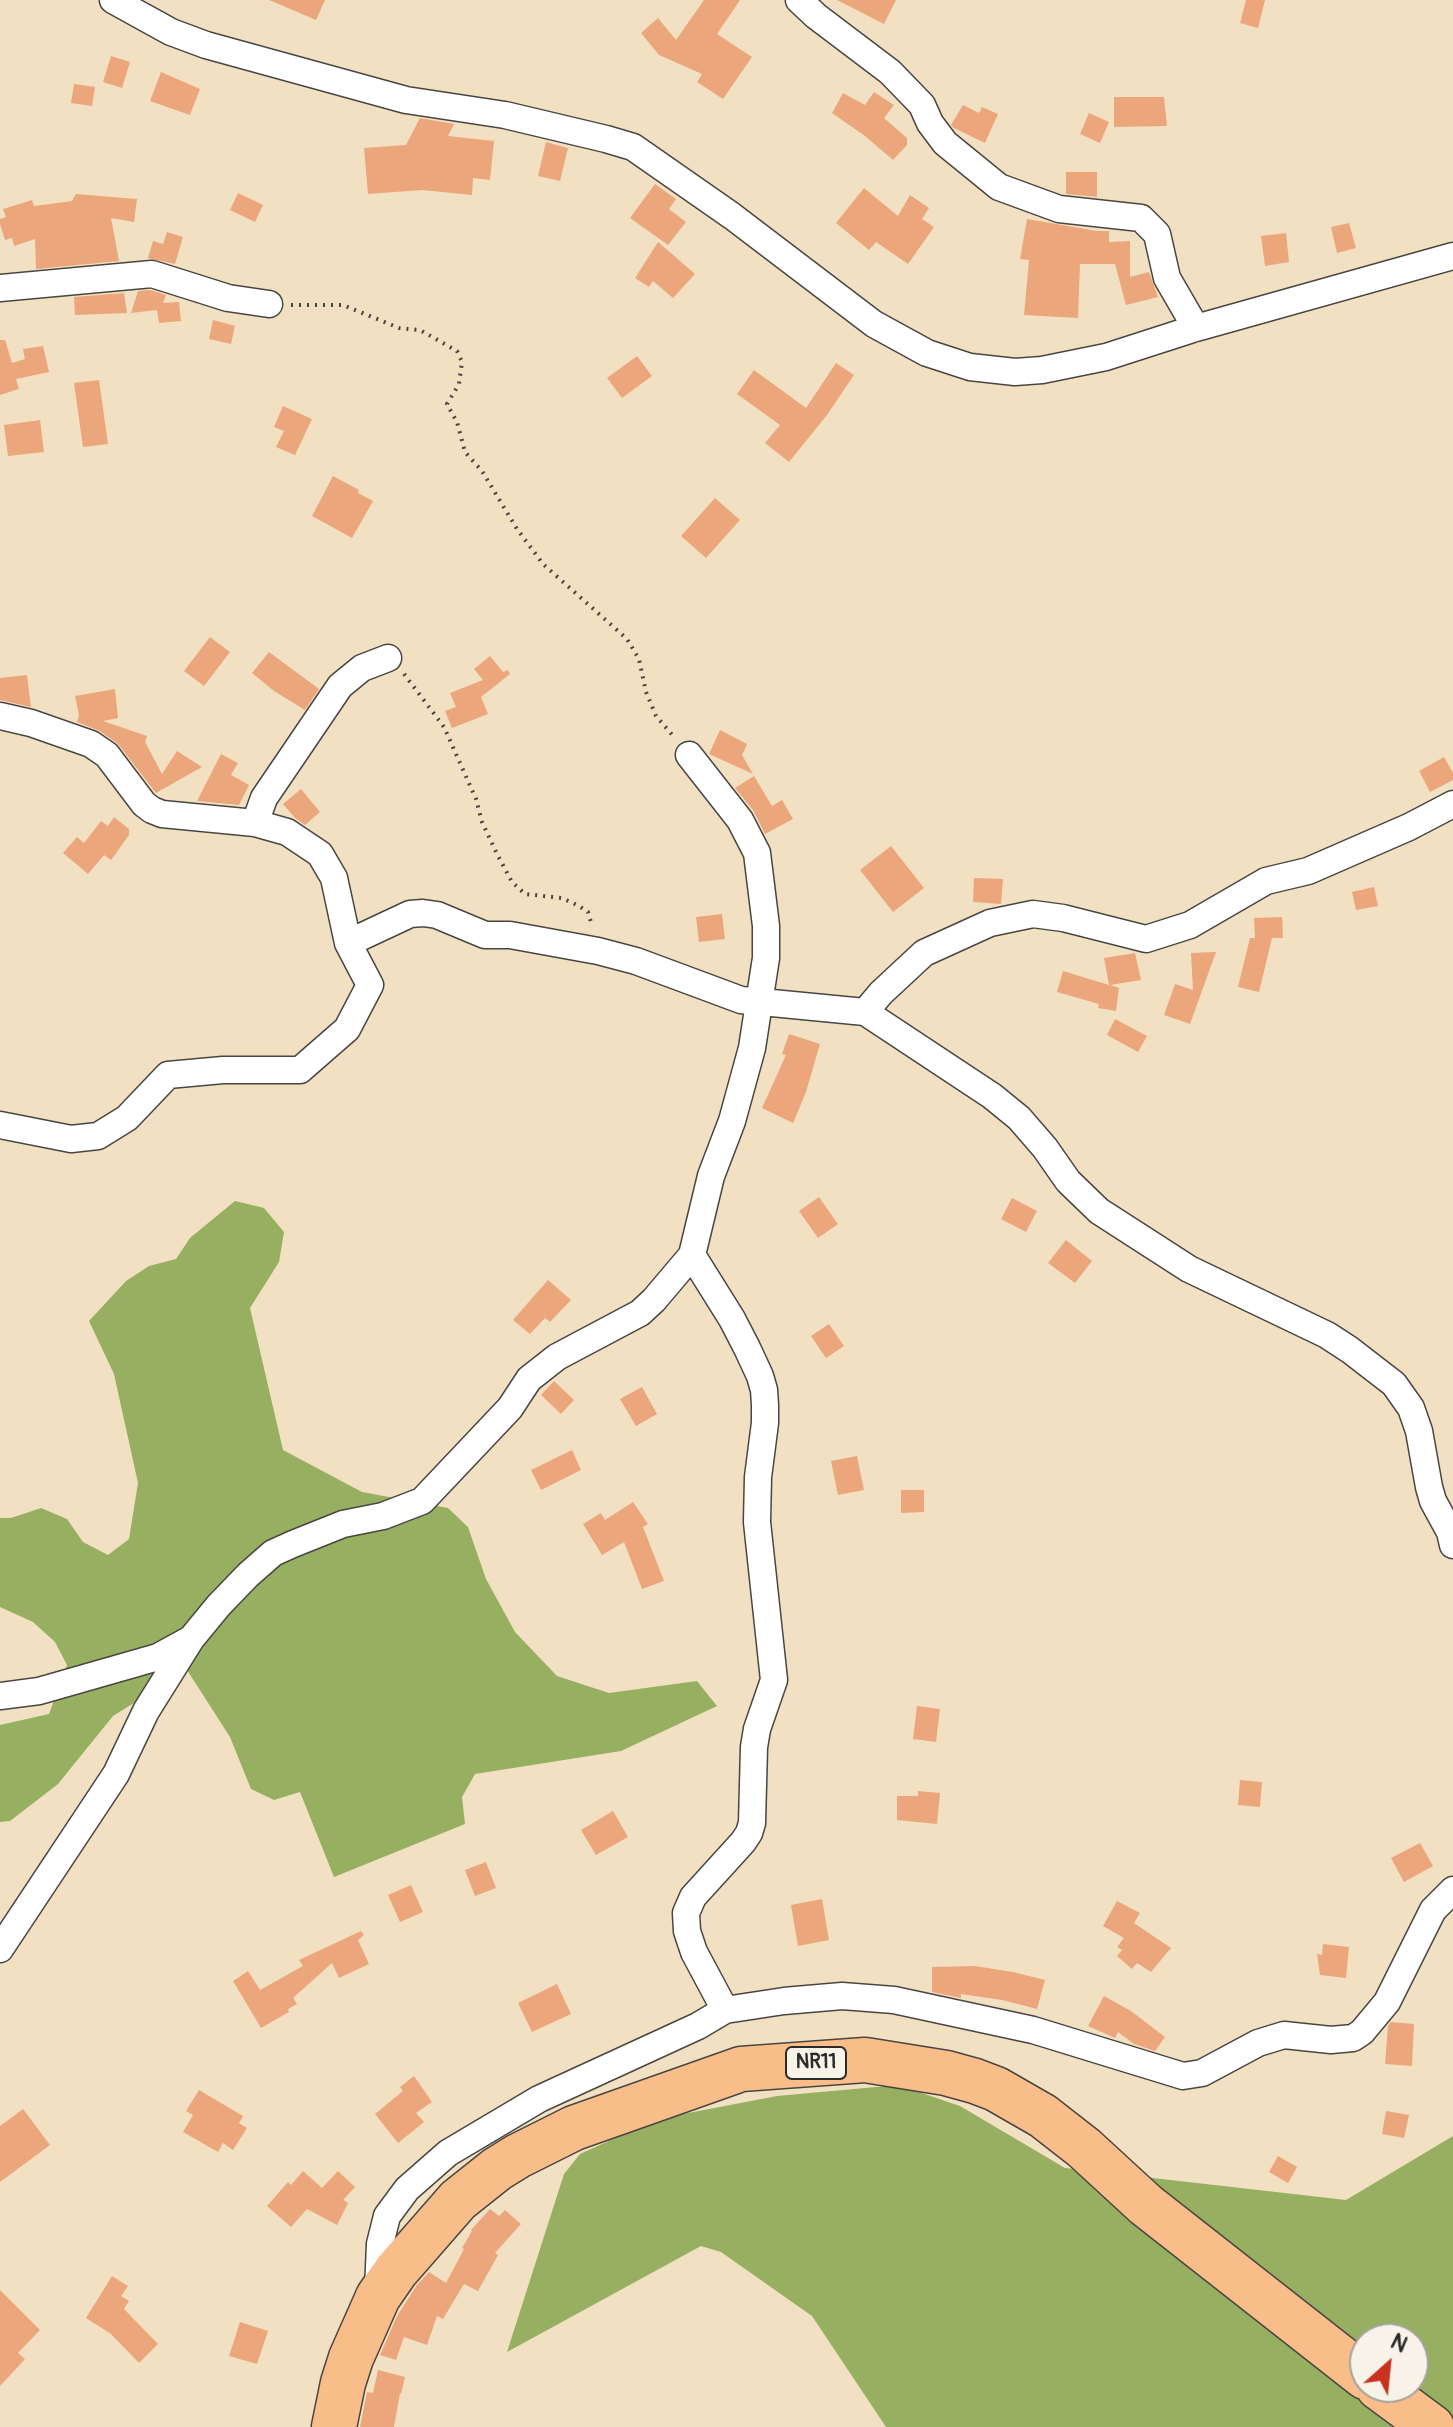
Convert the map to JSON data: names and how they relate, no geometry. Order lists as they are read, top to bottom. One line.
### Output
{"streets":{"highway":["NR11"]},"north":"top right"}
